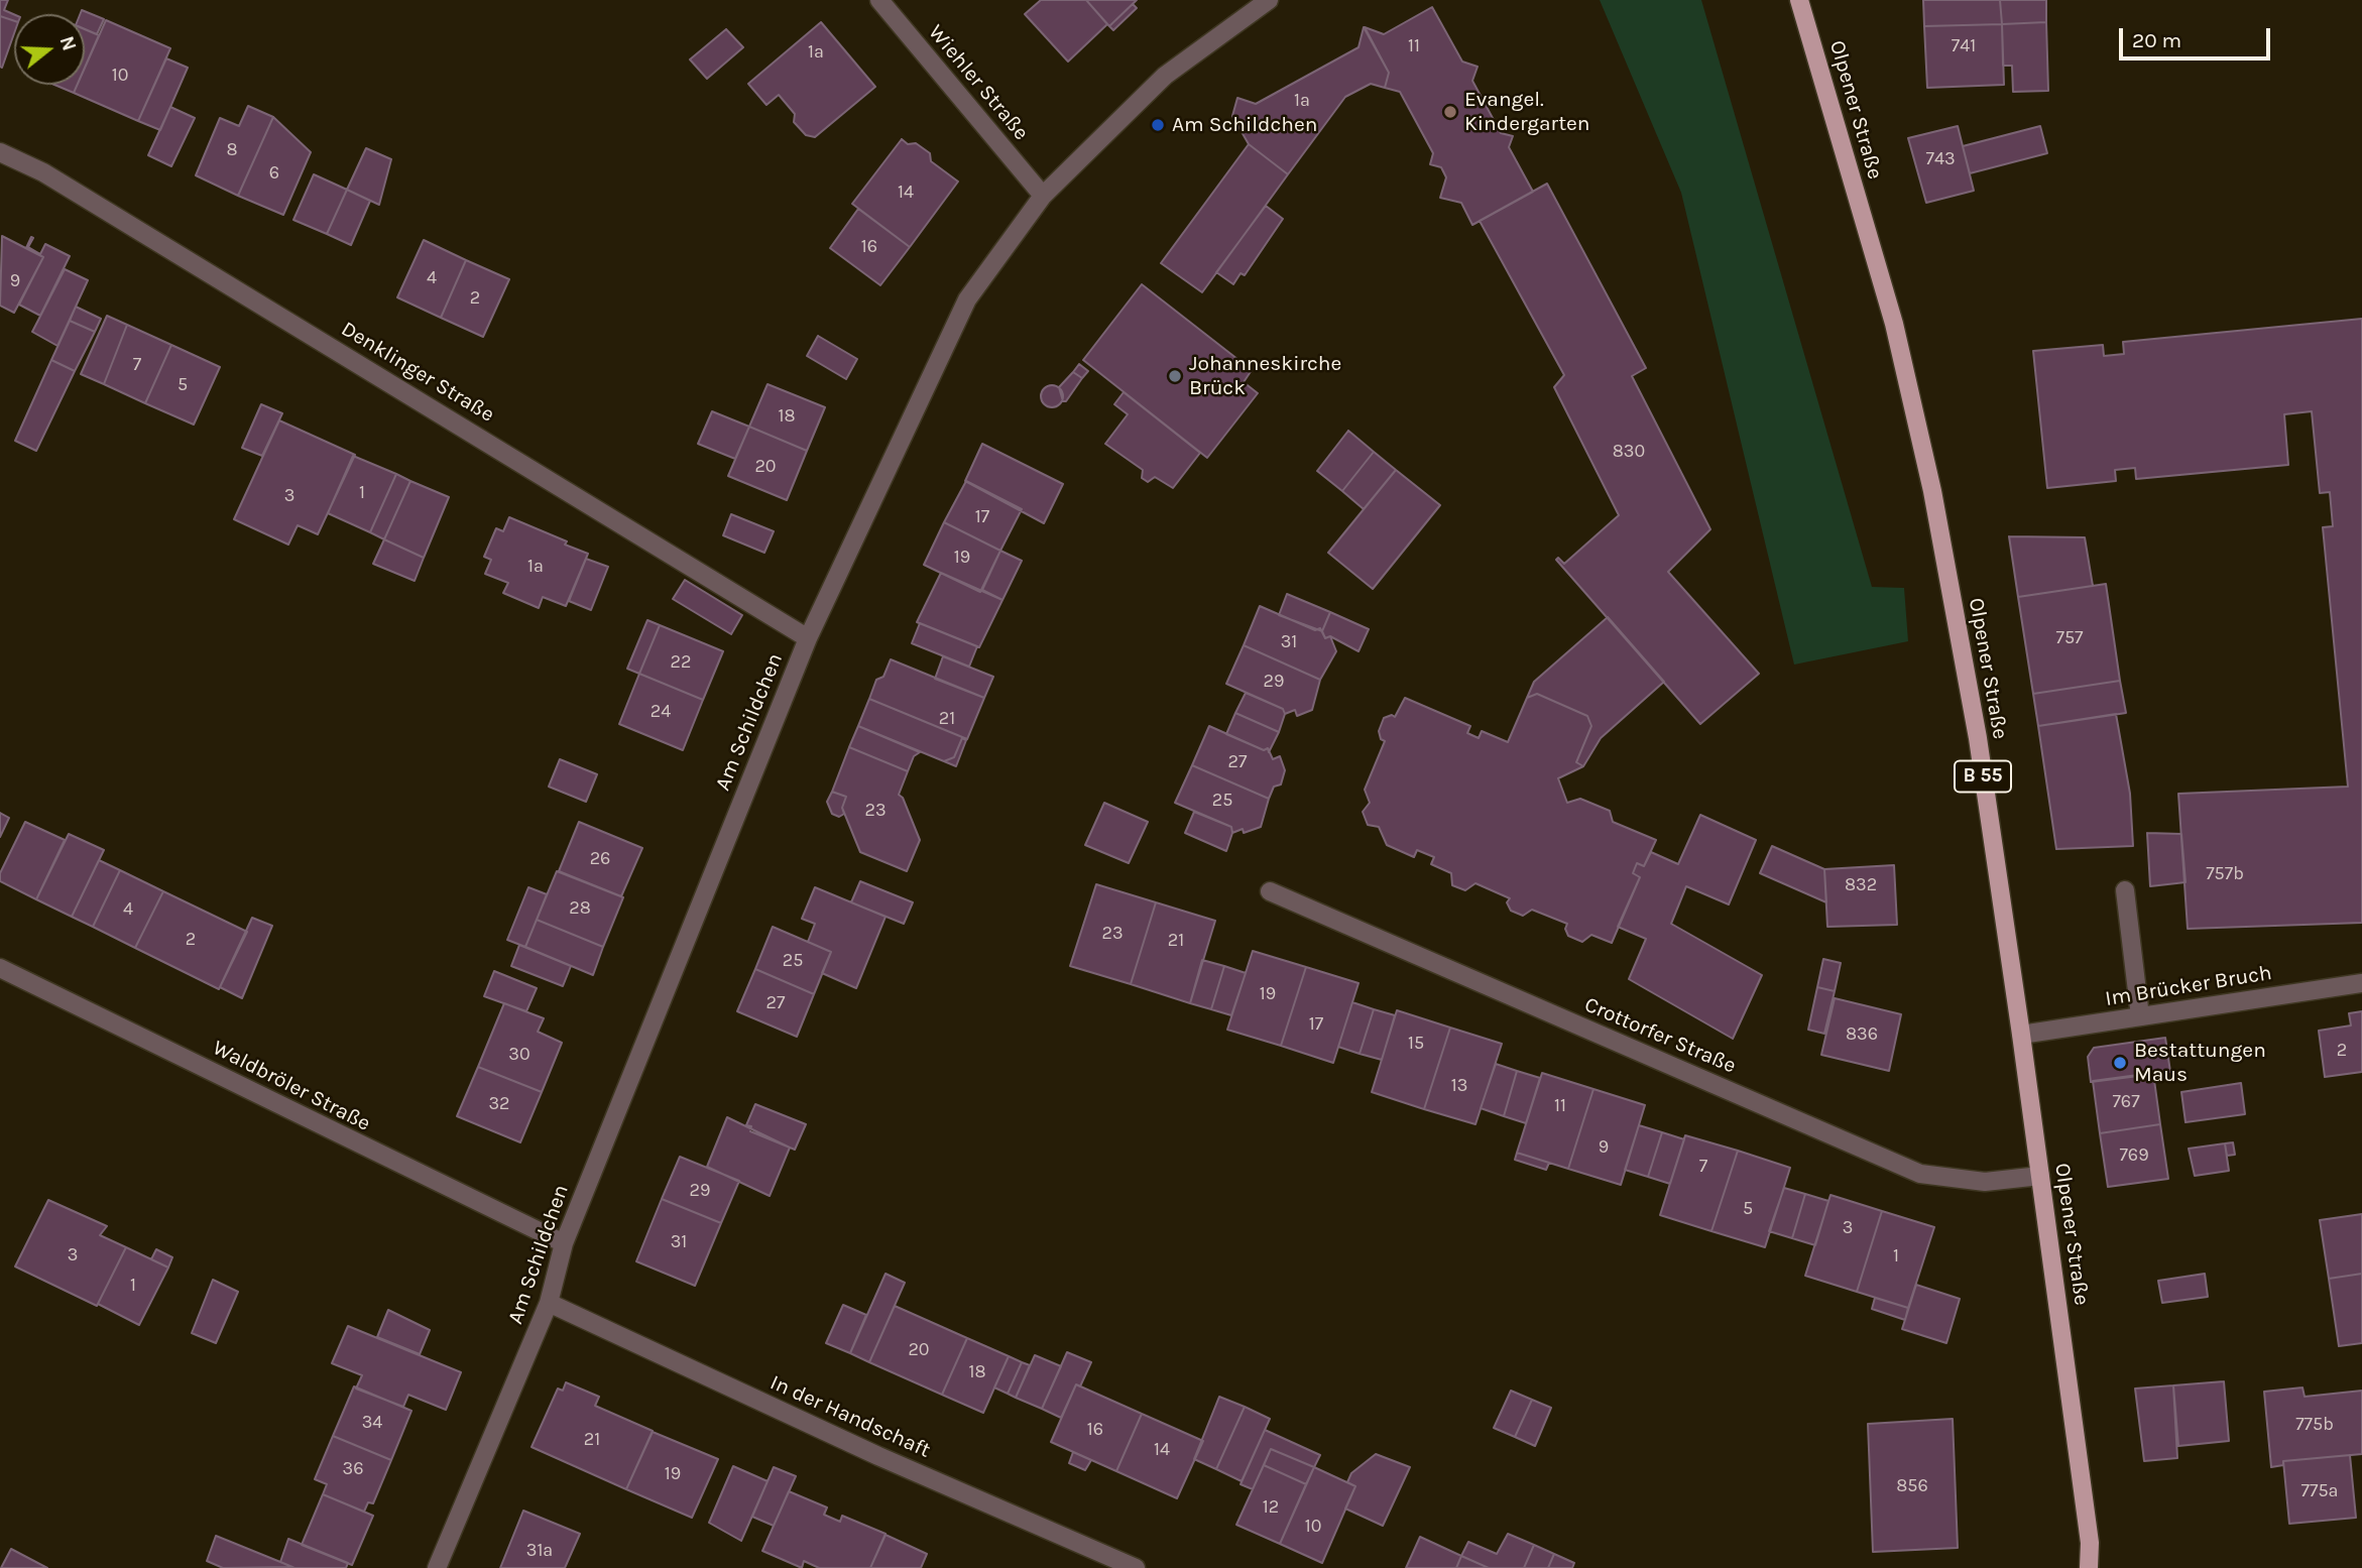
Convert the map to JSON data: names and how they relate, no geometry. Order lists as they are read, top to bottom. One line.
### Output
{"streets":{"main road":["Olpener Straße","B 55"],"street":["Wiehler Straße","Denklinger Straße","Am Schildchen","Im Brücker Bruch","Crottorfer Straße","Waldbröler Straße","In der Handschaft"]},"crossings":[["Wiehler Straße","Am Schildchen"],["Olpener Straße","Im Brücker Bruch"],["Olpener Straße","Crottorfer Straße"],["Denklinger Straße","Am Schildchen"],["Am Schildchen","Waldbröler Straße"],["Am Schildchen","In der Handschaft"]],"places":["Evangel. Kindergarten","Am Schildchen","Johanneskirche Brück","Bestattungen Maus"],"house_numbers":["11","741","1a","10","1a","8","743","6","14","16","4","9","2","7","5","18","830","20","1","3","17","19","1a","757","31","22","29","24","21","27","25","23","26","757b","832","28","4","23","2","21","25","19","27","17","836","15","2","30","13","767","32","11","9","769","7","29","5","3","31","3","1","1","20","18","34","775b","16","21","14","36","19","856","775a","12","10","31a"],"scale_bar":"20 m","north":"right"}
